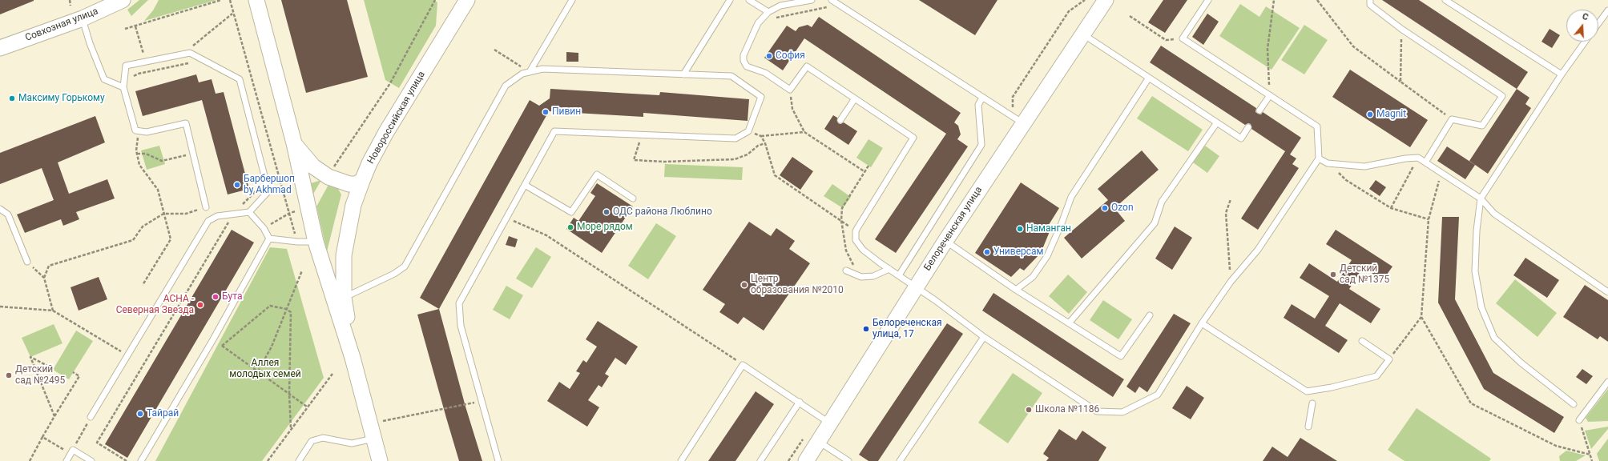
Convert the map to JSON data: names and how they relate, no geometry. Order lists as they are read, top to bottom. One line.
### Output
{"streets":{"street":["Совхозная улица","Новороссийская улица","Белореченская улица"]},"parks":["Аллея молодых семей"],"places":["София","Максиму Горькому","Пивин","Magnit","Барбершоп by Akhmad","Ozon","ОДС района Люблино","Море рядом","Наманган","Универсам","Детский сад №1375","Центр образования №2010","Бута","АСНА - Северная Звезда","Белореченская улица, 17","Детский сад №2495","Школа №1186","Тайрай"],"north":"top"}
